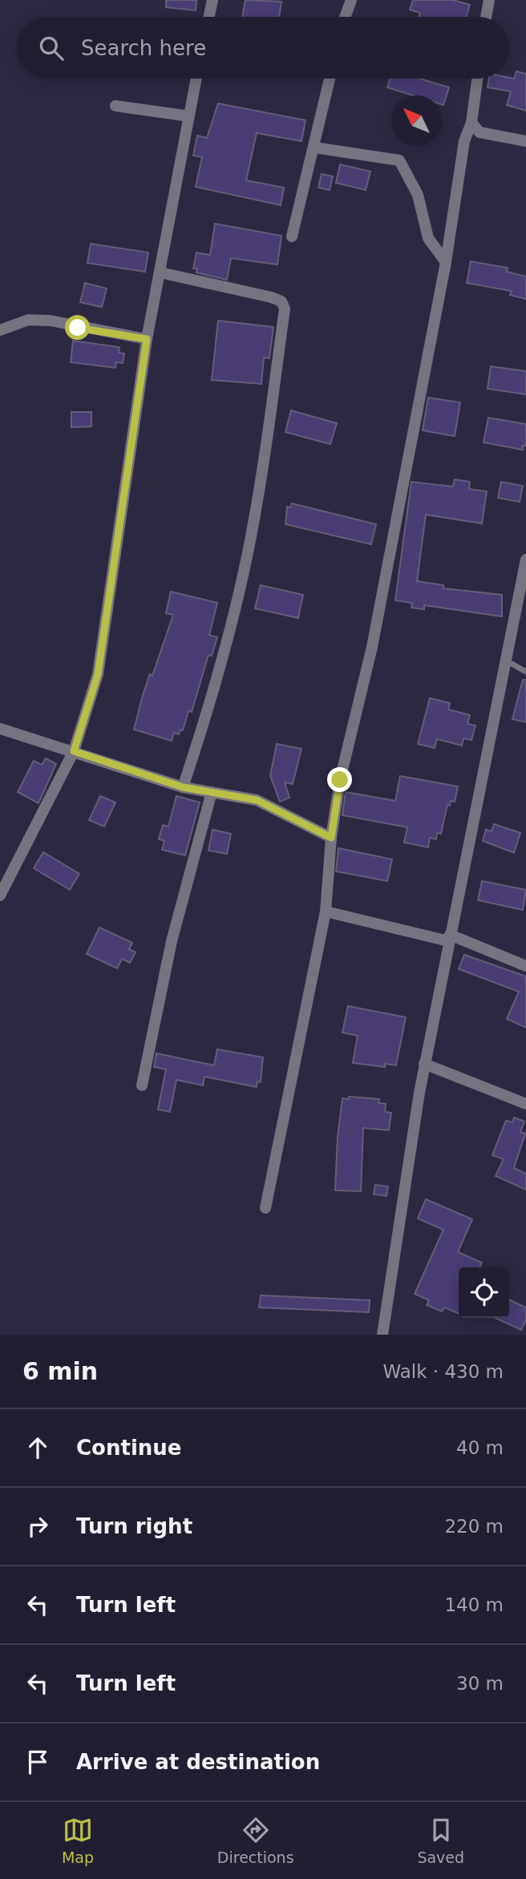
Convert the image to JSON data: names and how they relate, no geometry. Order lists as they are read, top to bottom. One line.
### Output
{"north":"top left","page":{"search":"Search here","heading":["6 min","Walk · 430 m"],"list":[["Continue","40 m"],["Turn right","220 m"],["Turn left","140 m"],["Turn left","30 m"],"Arrive at destination"],"nav":["Map","Directions","Saved"]}}
